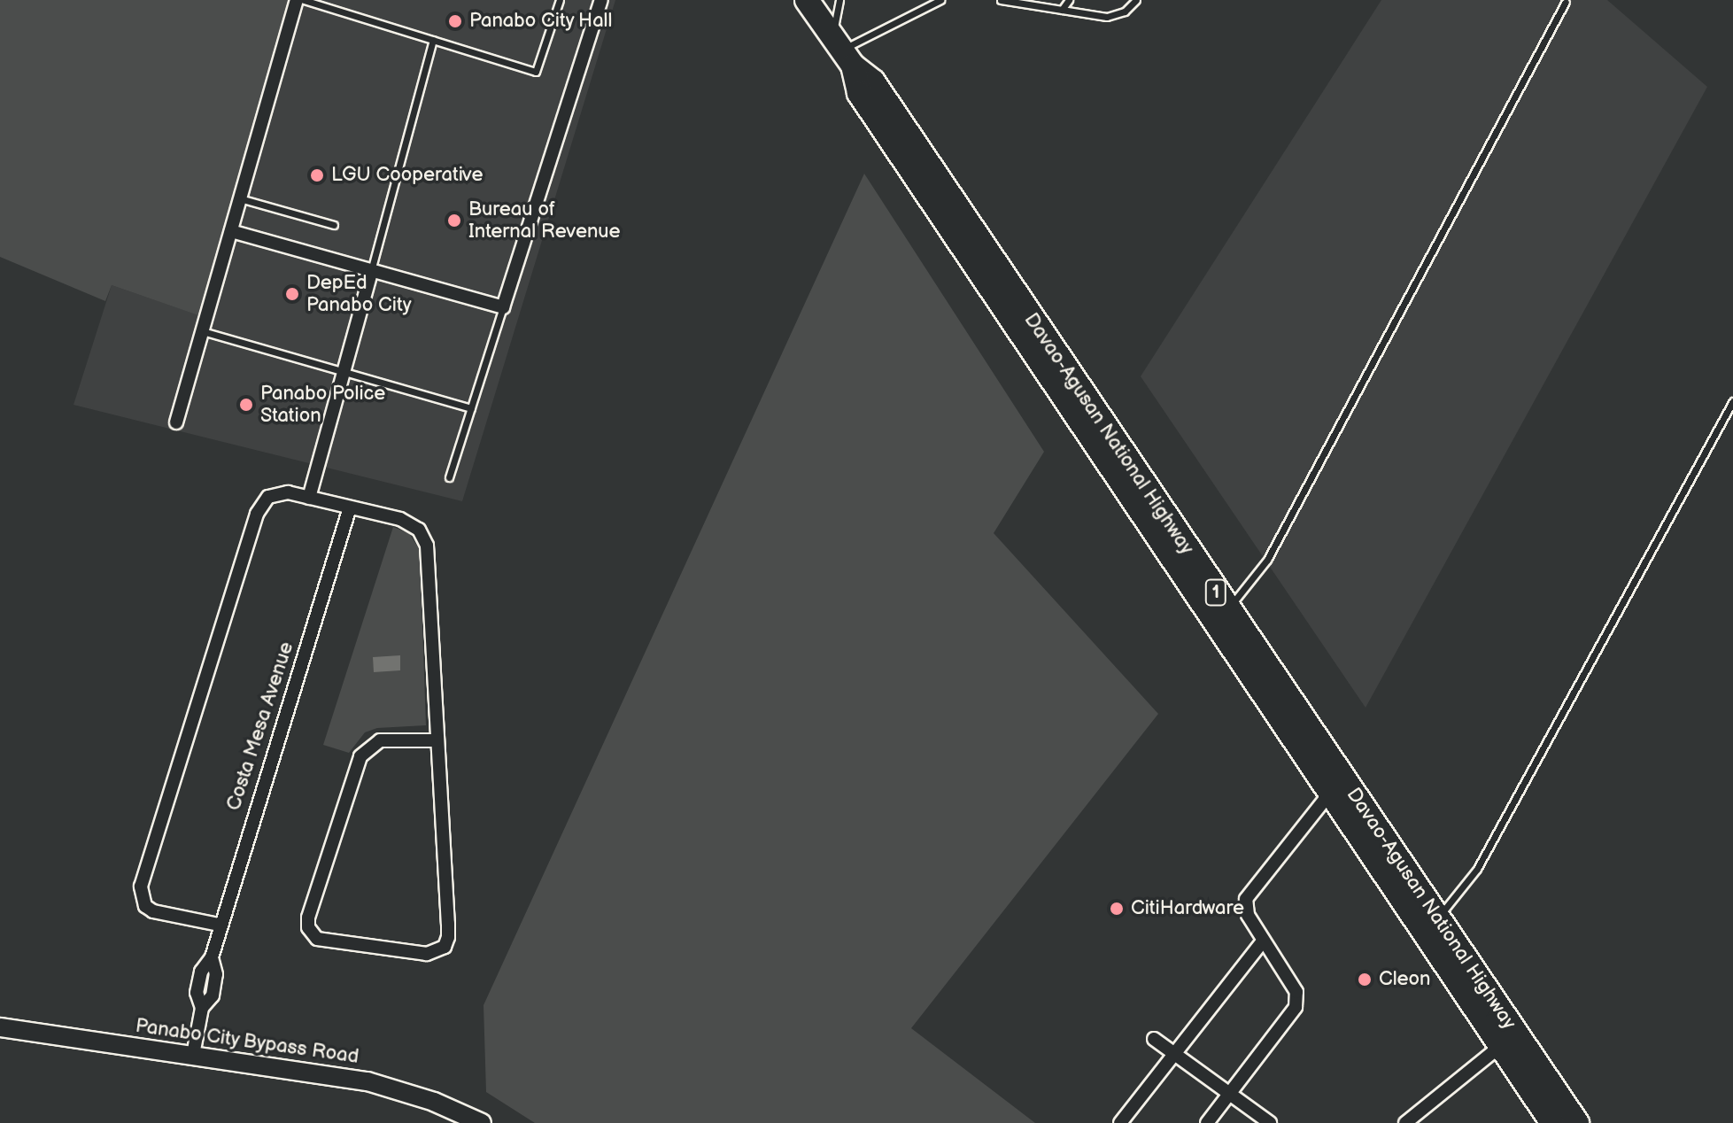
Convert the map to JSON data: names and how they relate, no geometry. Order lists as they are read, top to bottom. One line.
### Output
{"streets":{"highway":["Davao-Agusan National Highway","1"],"main road":["Panabo City Bypass Road"],"street":["Costa Mesa Avenue"]},"crossings":[["Costa Mesa Avenue","Panabo City Bypass Road"]],"places":["Panabo City Hall","LGU Cooperative","Bureau of Internal Revenue","DepEd Panabo City","Panabo Police Station","CitiHardware","Cleon"]}
